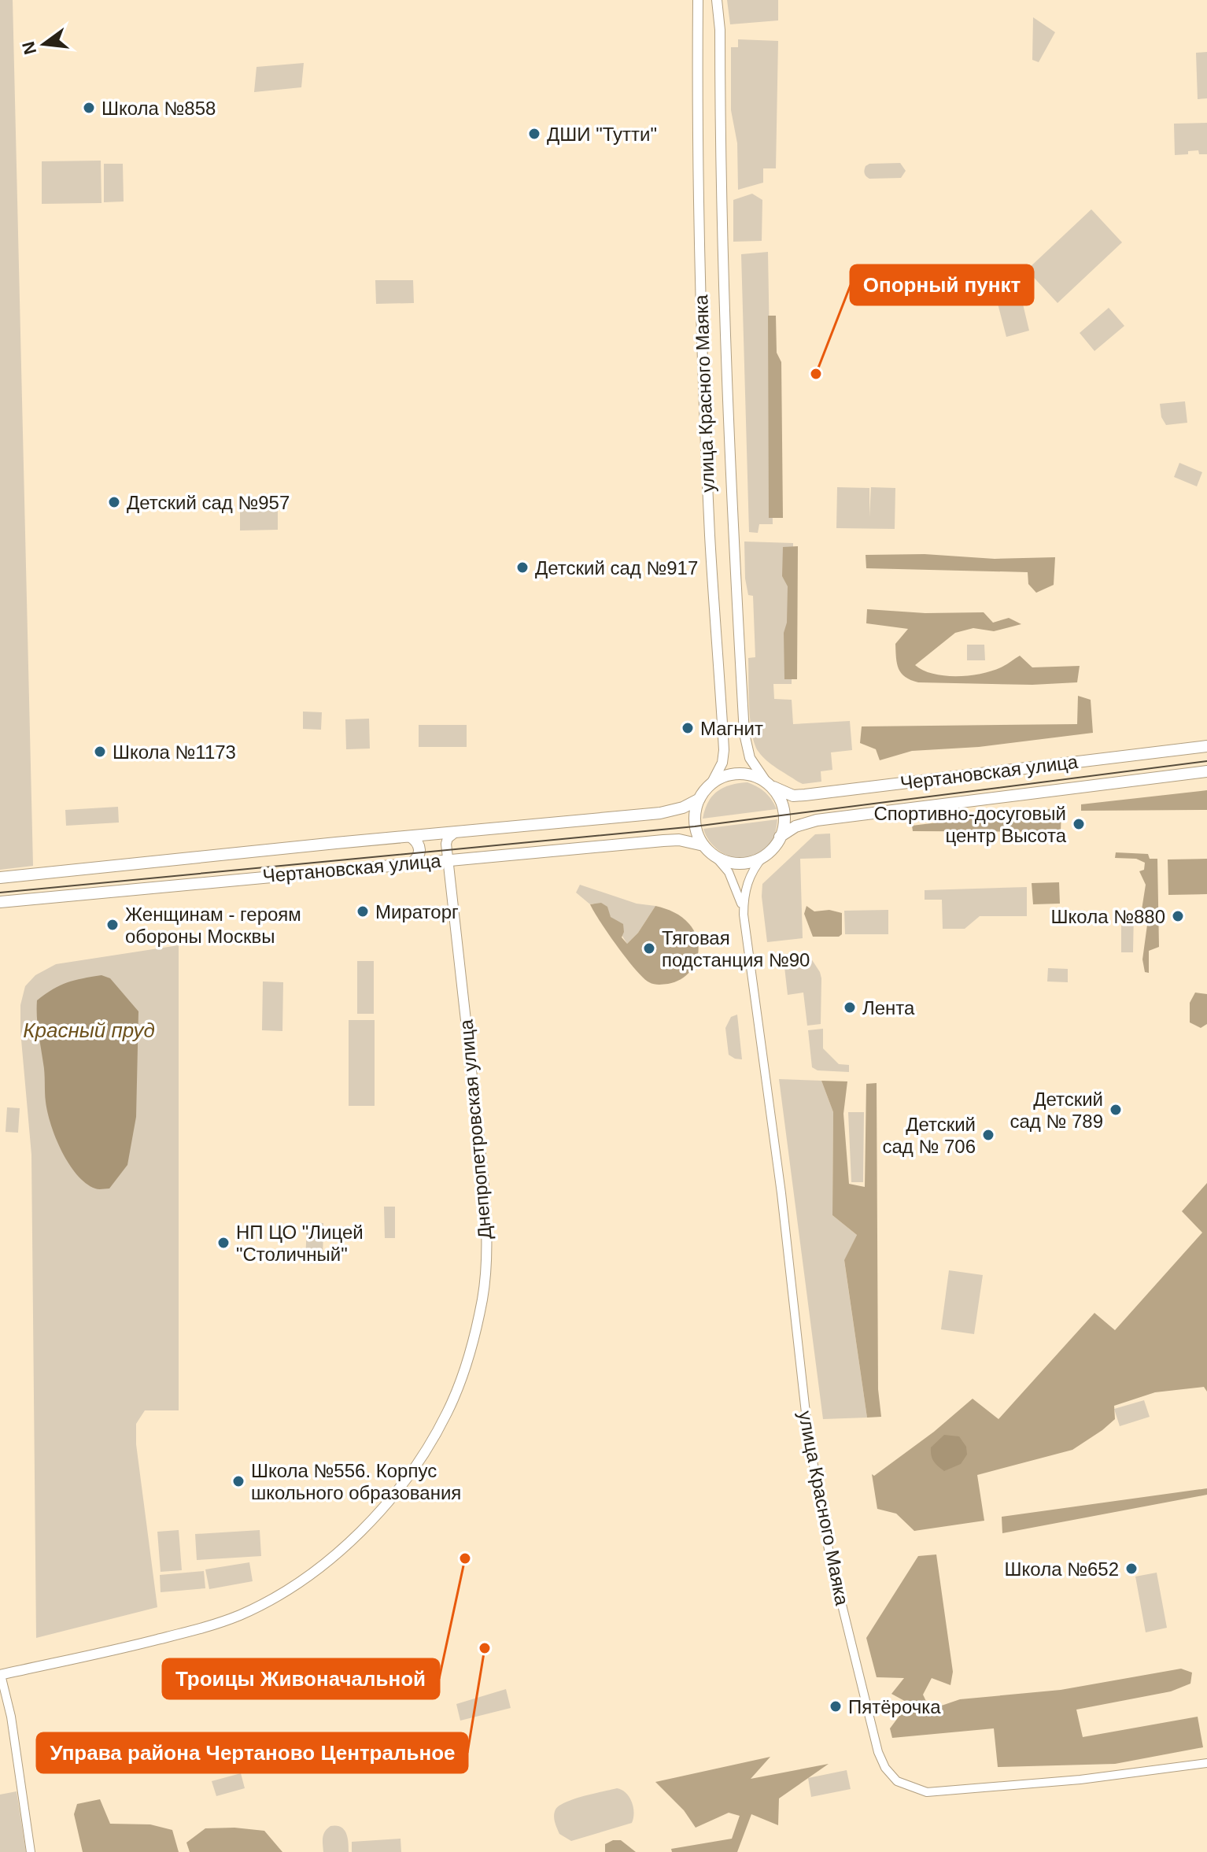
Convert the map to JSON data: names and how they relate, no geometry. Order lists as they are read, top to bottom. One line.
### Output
{"streets":{"main road":["Чертановская улица"],"street":["улица Красного Маяка","Днепропетровская улица"]},"crossings":[["улица Красного Маяка","Чертановская улица"],["Чертановская улица","Днепропетровская улица"]],"water":["Красный пруд"],"places":["Школа №858","ДШИ \"Тутти\"","Опорный пункт","Детский сад №957","Детский сад №917","Магнит","Школа №1173","Спортивно-досуговый центр Высота","Мираторг","Школа №880","Женщинам - героям обороны Москвы","Тяговая подстанция №90","Лента","Детский сад № 789","Детский сад № 706","НП ЦО \"Лицей \"Столичный\"","Школа №556. Корпус школьного образования","Троицы Живоначальной","Школа №652","Управа района Чертаново Центральное","Пятёрочка"],"north":"left"}
